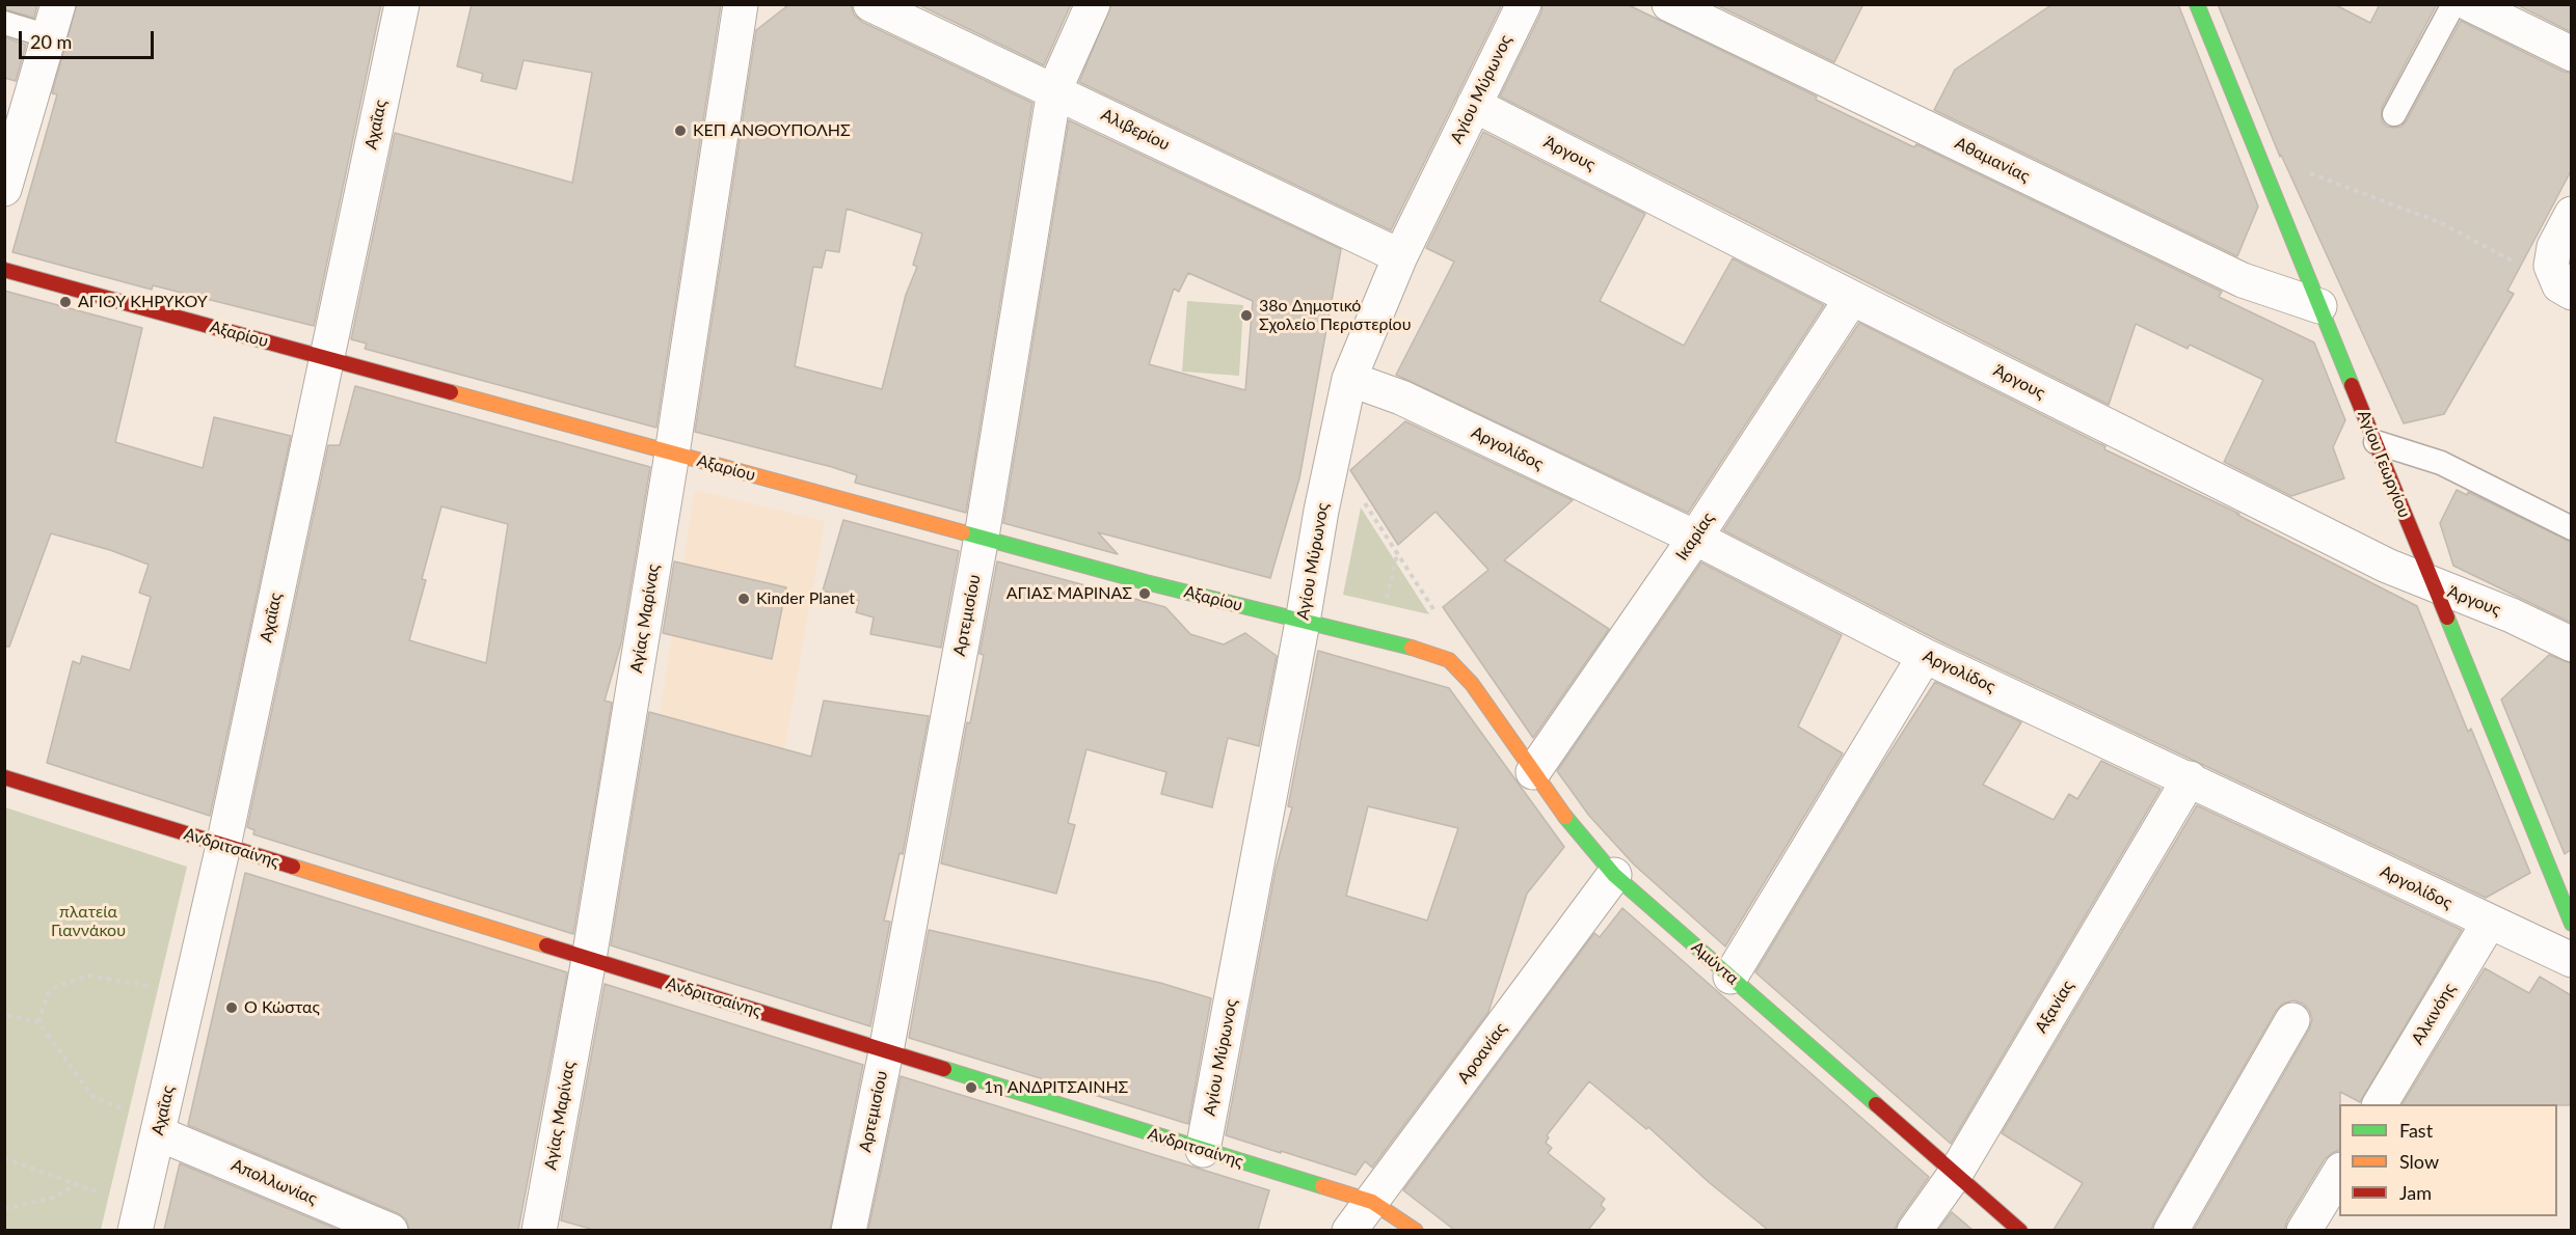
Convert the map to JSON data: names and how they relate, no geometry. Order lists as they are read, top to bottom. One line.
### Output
{"streets":{"street":["Αγίου Μύρωνος","Αχαΐας","Αλιβερίου","Άργους","Αθαμανίας","Αξαρίου","Αργολίδος","Αγίου Γεωργίου","Ικαρίας","Αρτεμισίου","Αγίας Μαρίνας","Ανδριτσαίνης","Αμύντα","Αξανίας","Αλκινόης","Αροανίας","Απολλωνίας"]},"crossings":[["Αγίου Μύρωνος","Αλιβερίου"],["Αγίου Μύρωνος","Άργους"],["Αγίου Μύρωνος","Αξαρίου"],["Αγίου Μύρωνος","Αργολίδος"],["Αγίου Μύρωνος","Ανδριτσαίνης"],["Αχαΐας","Αξαρίου"],["Αχαΐας","Ανδριτσαίνης"],["Αχαΐας","Απολλωνίας"],["Αλιβερίου","Αρτεμισίου"],["Άργους","Αγίου Γεωργίου"],["Άργους","Ικαρίας"],["Αθαμανίας","Αγίου Γεωργίου"],["Αξαρίου","Αρτεμισίου"],["Αξαρίου","Αγίας Μαρίνας"],["Αξαρίου","Αμύντα"],["Αργολίδος","Ικαρίας"],["Αργολίδος","Αξανίας"],["Αργολίδος","Αλκινόης"],["Ικαρίας","Αμύντα"],["Αρτεμισίου","Ανδριτσαίνης"],["Αγίας Μαρίνας","Ανδριτσαίνης"],["Ανδριτσαίνης","Αροανίας"],["Αμύντα","Αξανίας"],["Αμύντα","Αροανίας"]],"parks":["πλατεία Γιαννάκου"],"places":["ΚΕΠ ΑΝΘΟΥΠΟΛΗΣ","ΑΓΙΟΥ ΚΗΡΥΚΟΥ","38ο Δημοτικό Σχολείο Περιστερίου","ΑΓΙΑΣ ΜΑΡΙΝΑΣ","Kinder Planet","Ο Κώστας","1η ΑΝΔΡΙΤΣΑΙΝΗΣ"],"legend":["Fast","Slow","Jam"],"scale_bar":"20 m"}
